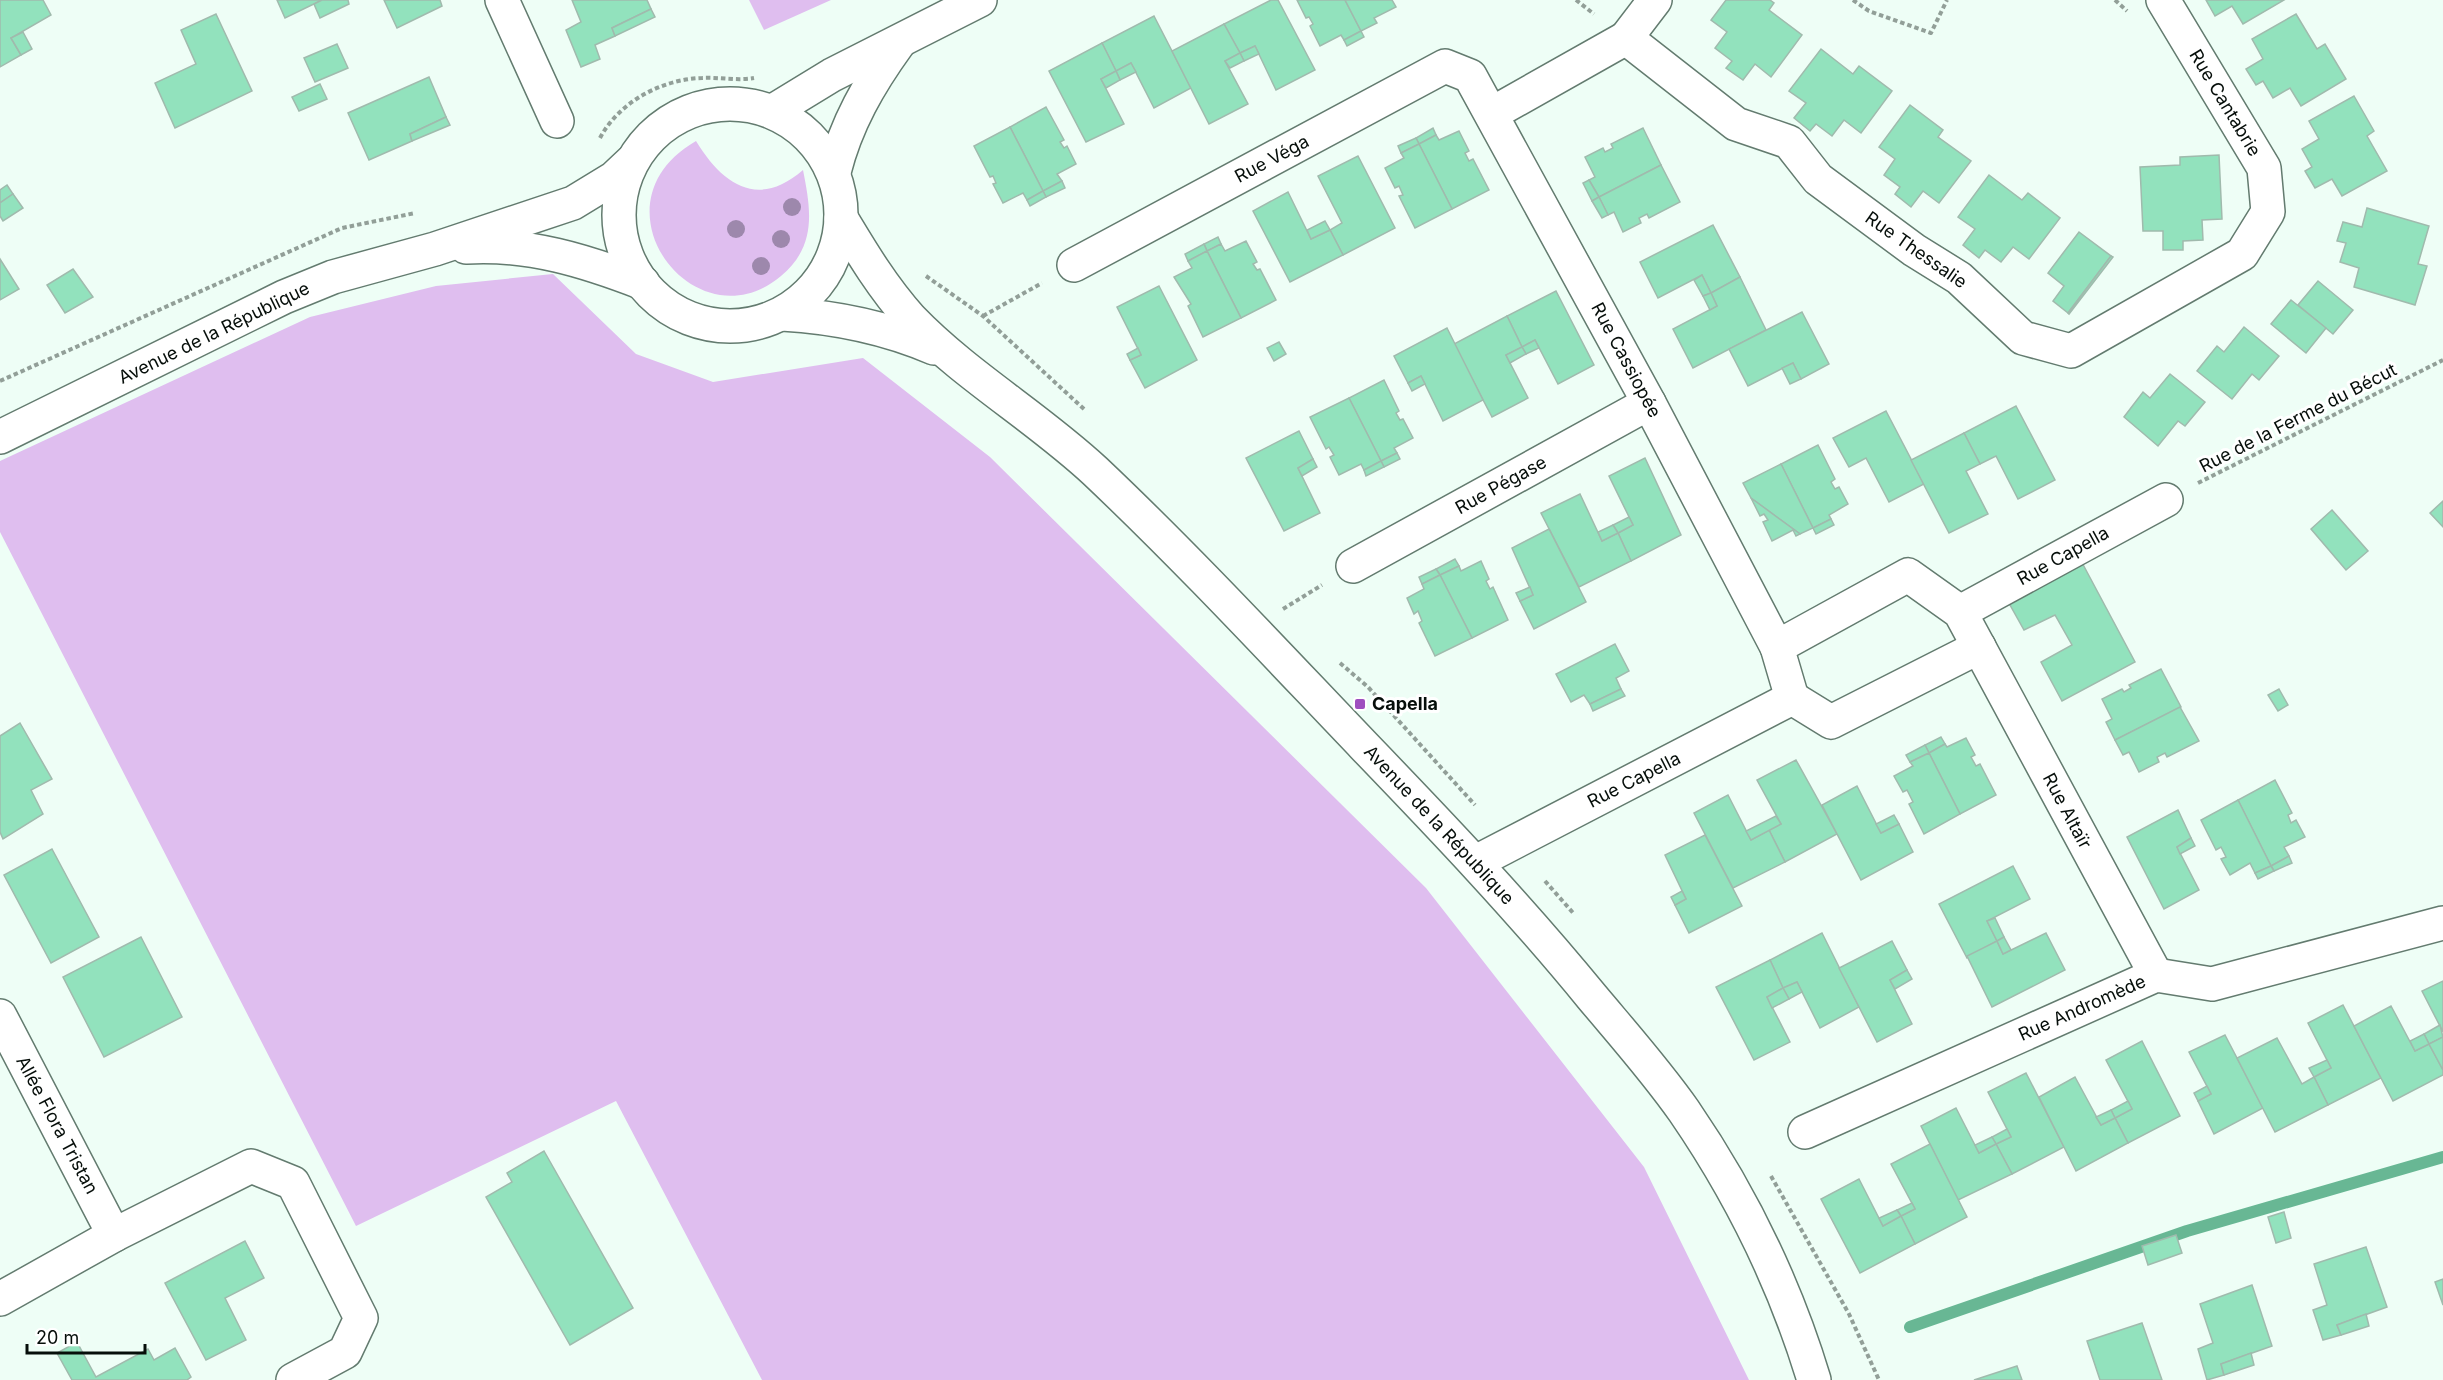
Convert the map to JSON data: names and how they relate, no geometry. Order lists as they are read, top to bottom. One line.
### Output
{"streets":{"street":["Rue Cantabrie","Rue Véga","Rue Thessalie","Avenue de la République","Rue Cassiopée","Rue Pégase","Rue Capella","Rue Altaïr","Rue Andromède","Allée Flora Tristan"],"path":["Rue de la Ferme du Bécut"]},"crossings":[["Rue Cantabrie","Rue Thessalie"],["Rue Véga","Rue Cassiopée"],["Avenue de la République","Rue Capella"],["Rue Cassiopée","Rue Pégase"],["Rue de la Ferme du Bécut","Rue Capella"],["Rue Altaïr","Rue Andromède"]],"places":{"transit":["Capella"]},"scale_bar":"20 m"}
